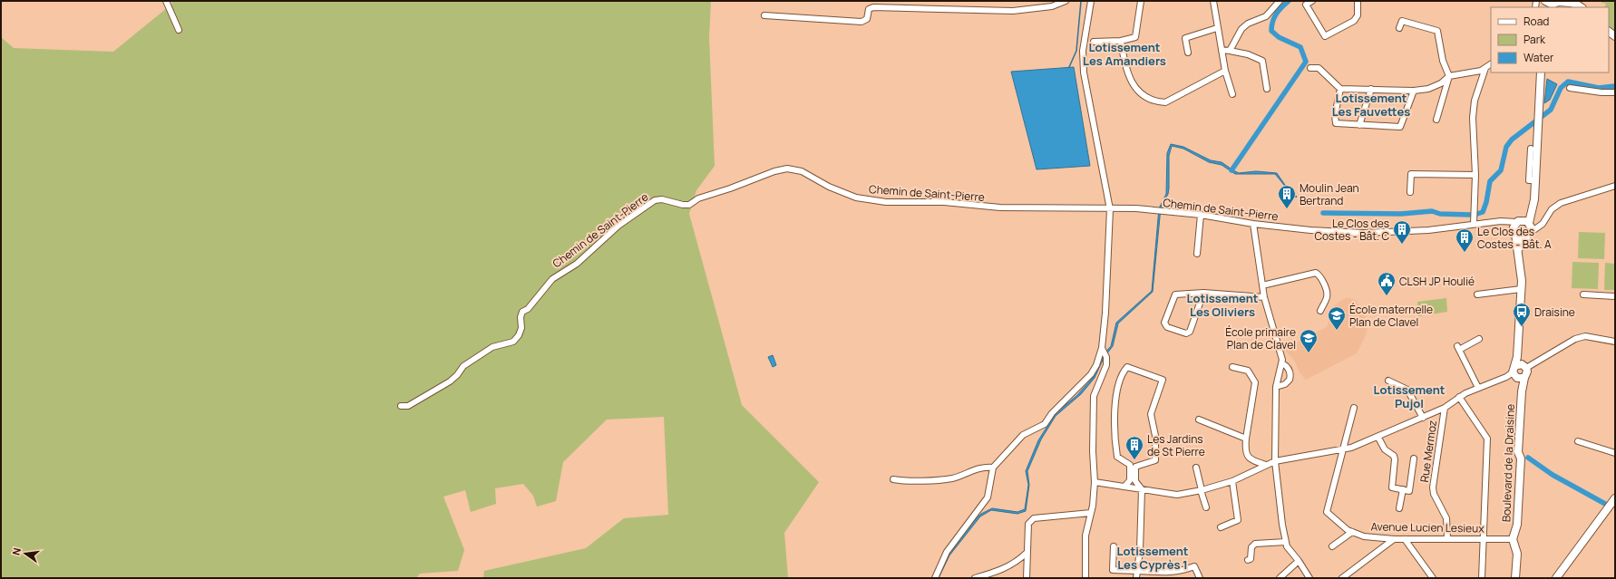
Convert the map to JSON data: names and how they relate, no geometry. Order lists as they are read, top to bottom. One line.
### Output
{"streets":{"street":["Chemin de Saint-Pierre","Rue Mermoz","Boulevard de la Draisine","Avenue Lucien Lesieux"]},"crossings":[["Chemin de Saint-Pierre","Boulevard de la Draisine"],["Rue Mermoz","Avenue Lucien Lesieux"],["Boulevard de la Draisine","Avenue Lucien Lesieux"]],"districts":["Lotissement Les Amandiers","Lotissement Les Fauvettes","Lotissement Les Oliviers","Lotissement Pujol","Lotissement Les Cyprès 1"],"places":{"building":["Moulin Jean Bertrand","Le Clos des Costes - Bât. C","Le Clos des Costes - Bât. A","Les Jardins de St Pierre"],"public building":["CLSH JP Houlié"],"bus stop":["Draisine"],"school or university":["École maternelle Plan de Clavel","École primaire Plan de Clavel"]},"legend":["Road","Park","Water"],"north":"left"}
